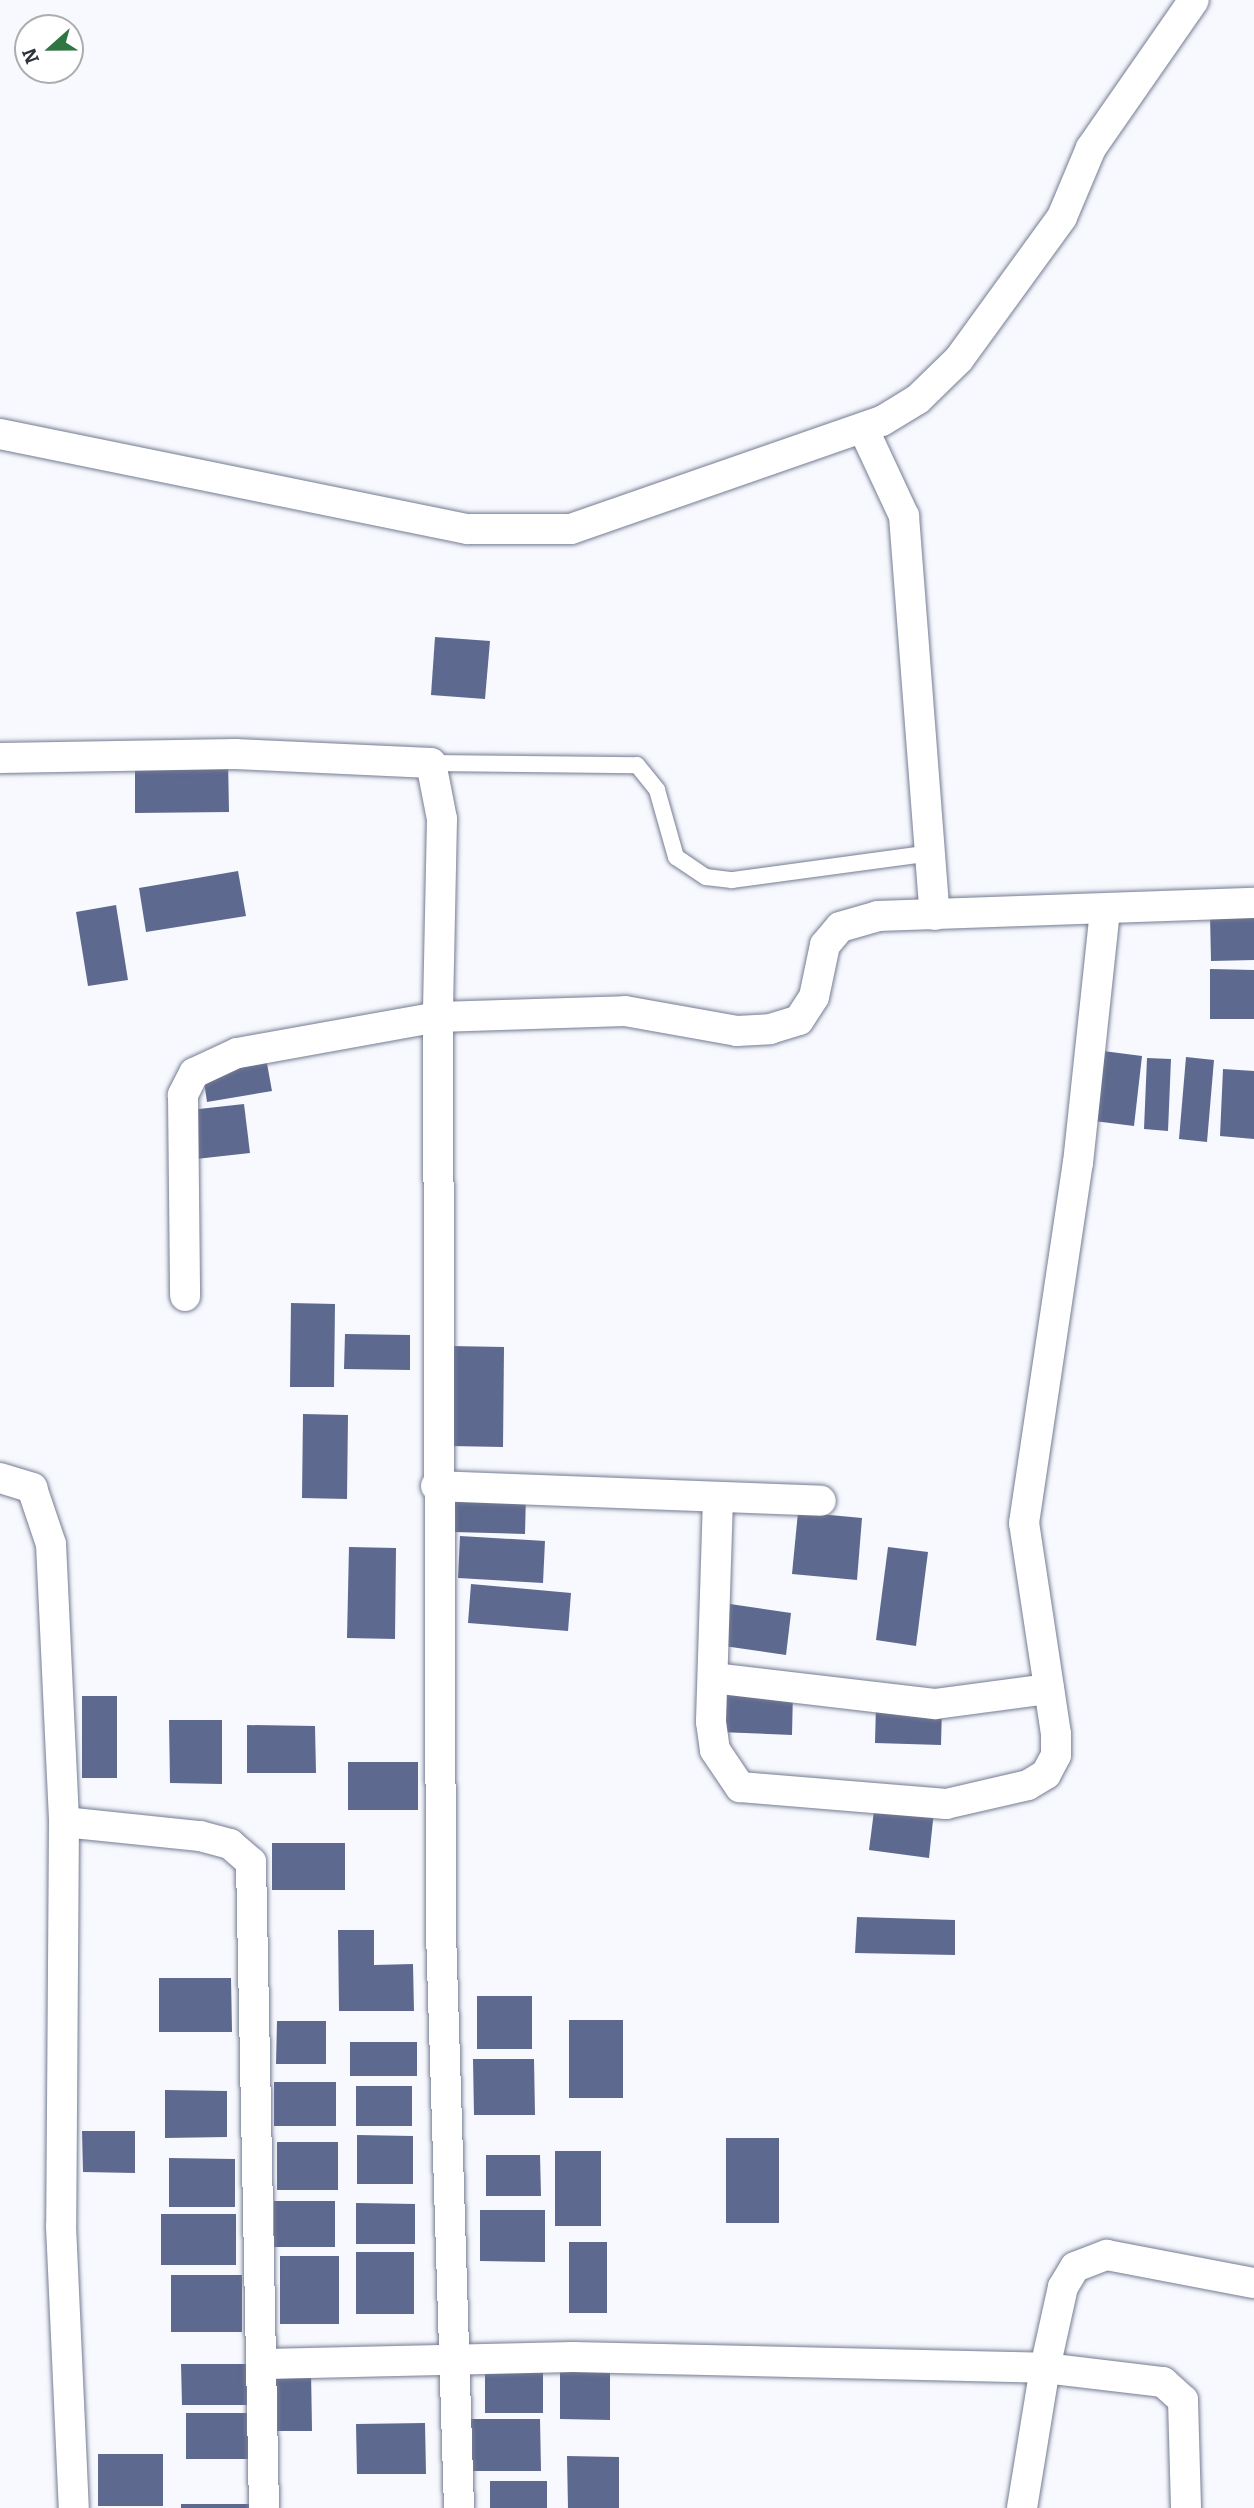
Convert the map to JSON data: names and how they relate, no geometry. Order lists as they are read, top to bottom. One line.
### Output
{"north":"left"}
